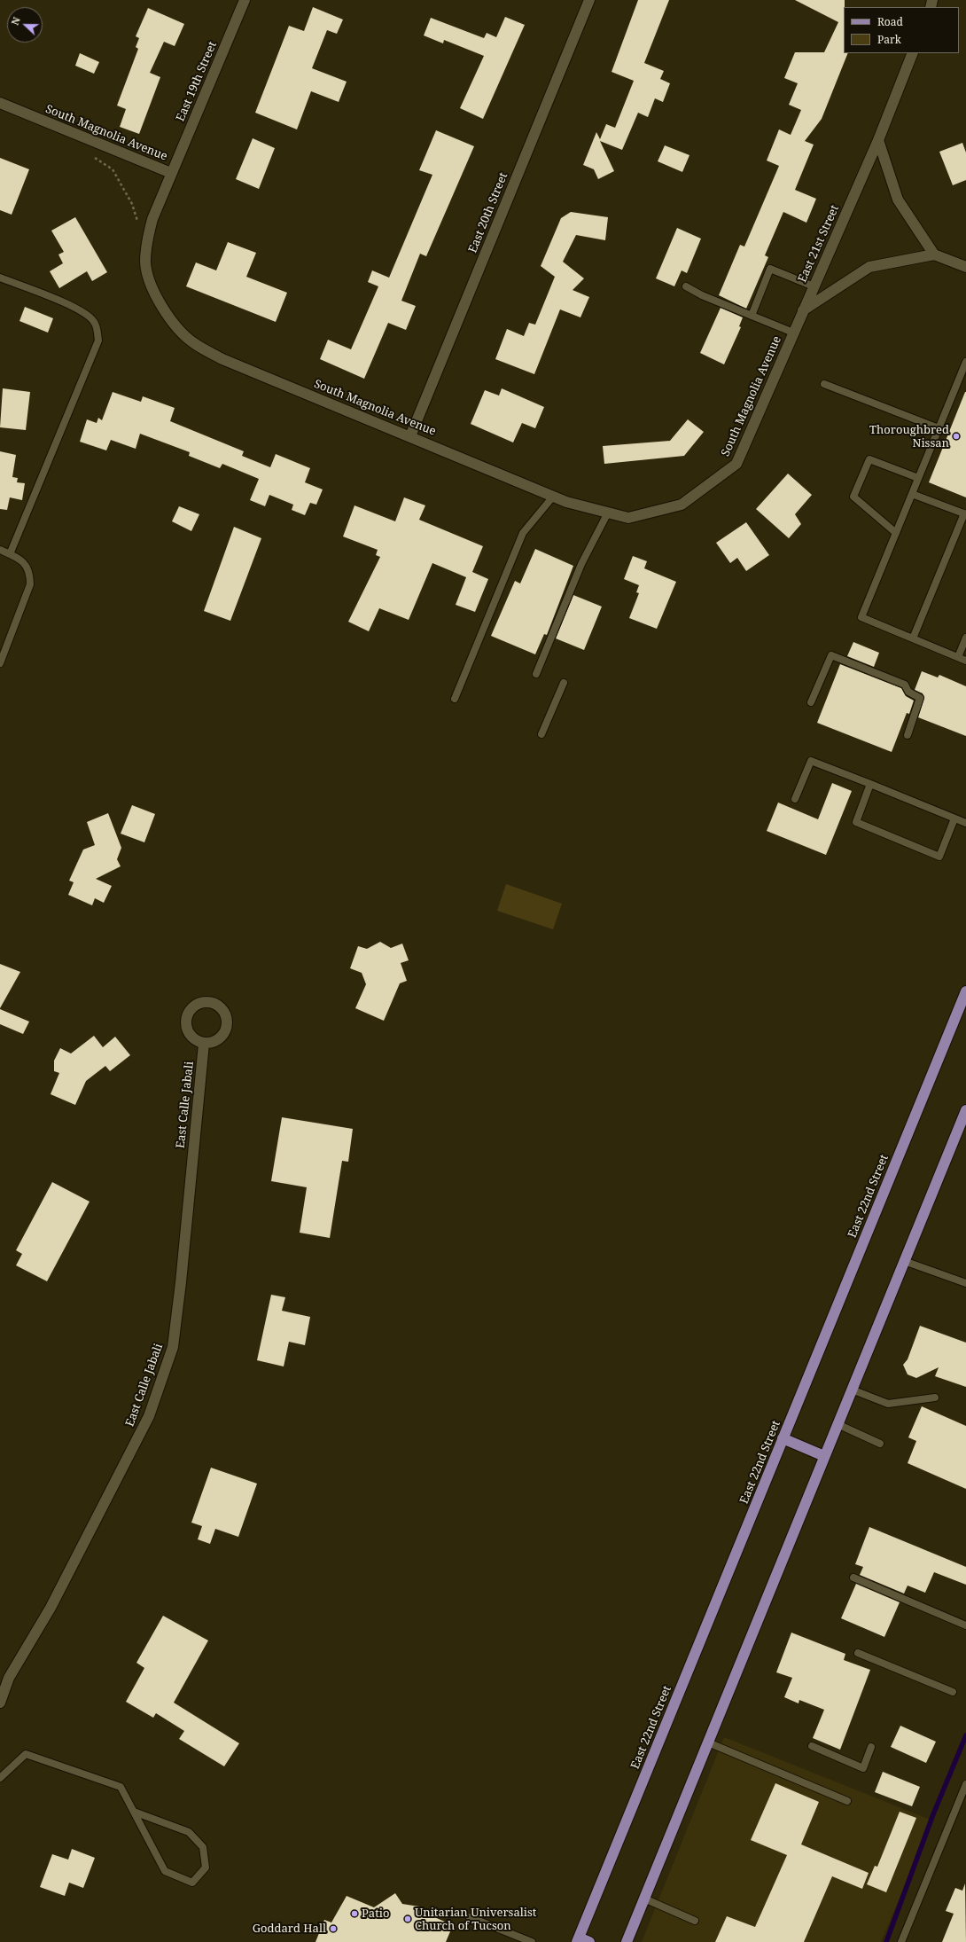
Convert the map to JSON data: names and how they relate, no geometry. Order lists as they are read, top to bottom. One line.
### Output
{"streets":{"main road":["East 22nd Street"],"street":["East 19th Street","South Magnolia Avenue","East 20th Street","East 21st Street","East Calle Jabali"]},"crossings":[["East 19th Street","South Magnolia Avenue"],["South Magnolia Avenue","East 20th Street"],["South Magnolia Avenue","East 21st Street"]],"places":["Thoroughbred Nissan","Patio","Unitarian Universalist Church of Tucson","Goddard Hall"],"legend":["Road","Park"],"north":"left"}
